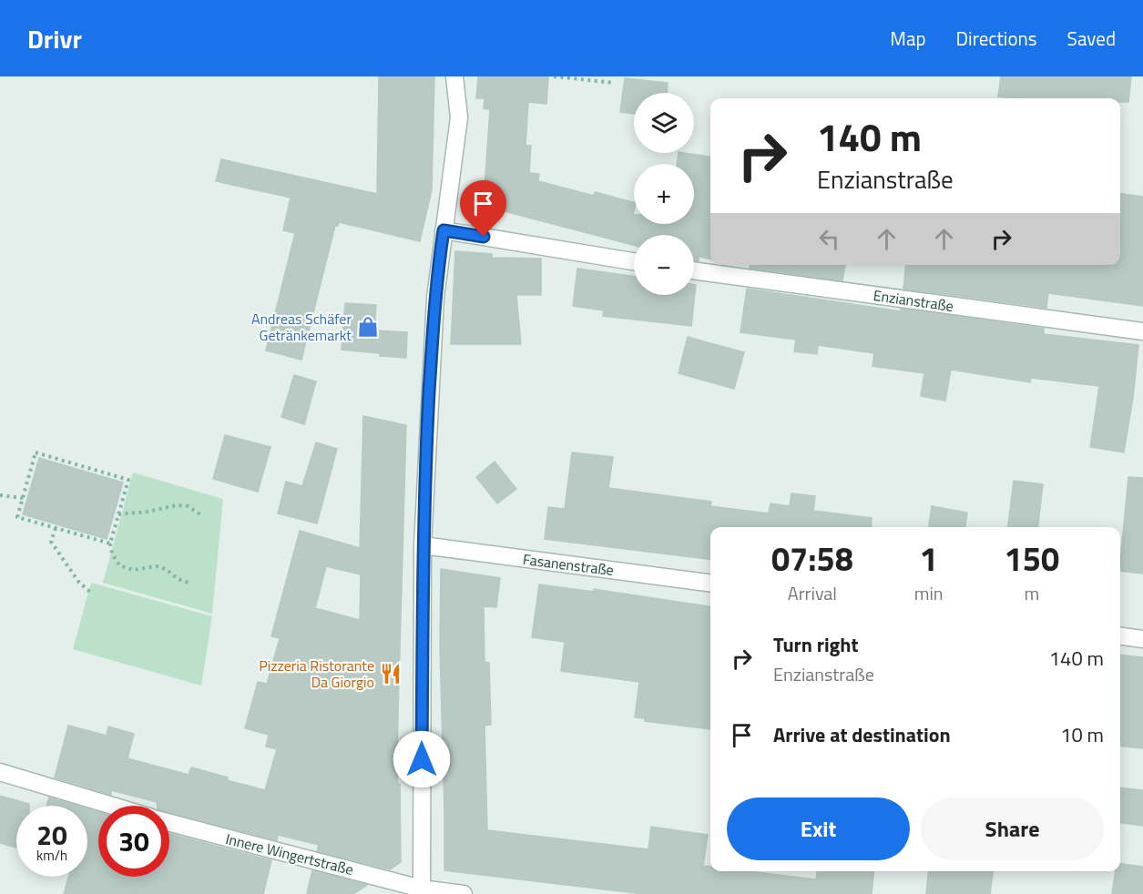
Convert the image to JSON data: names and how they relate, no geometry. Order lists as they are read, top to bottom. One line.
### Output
{"streets":{"street":["Enzianstraße","Fasanenstraße","Innere Wingertstraße"]},"places":{"shop":["Andreas Schäfer Getränkemarkt"],"restaurant":["Pizzeria Ristorante Da Giorgio"]},"page":{"header":"Drivr","nav":["Map","Directions","Saved"],"map_buttons":["+","−"],"turn":["140 m","Enzianstraße"],"eta":["07:58","Arrival","1","min","150","m"],"list":[{"name":"Turn right","note":"Enzianstraße","value":"140 m"},{"name":"Arrive at destination","value":"10 m"}],"buttons":["Exit","Share"],"speed":"20 km/h","limit":"30"}}
